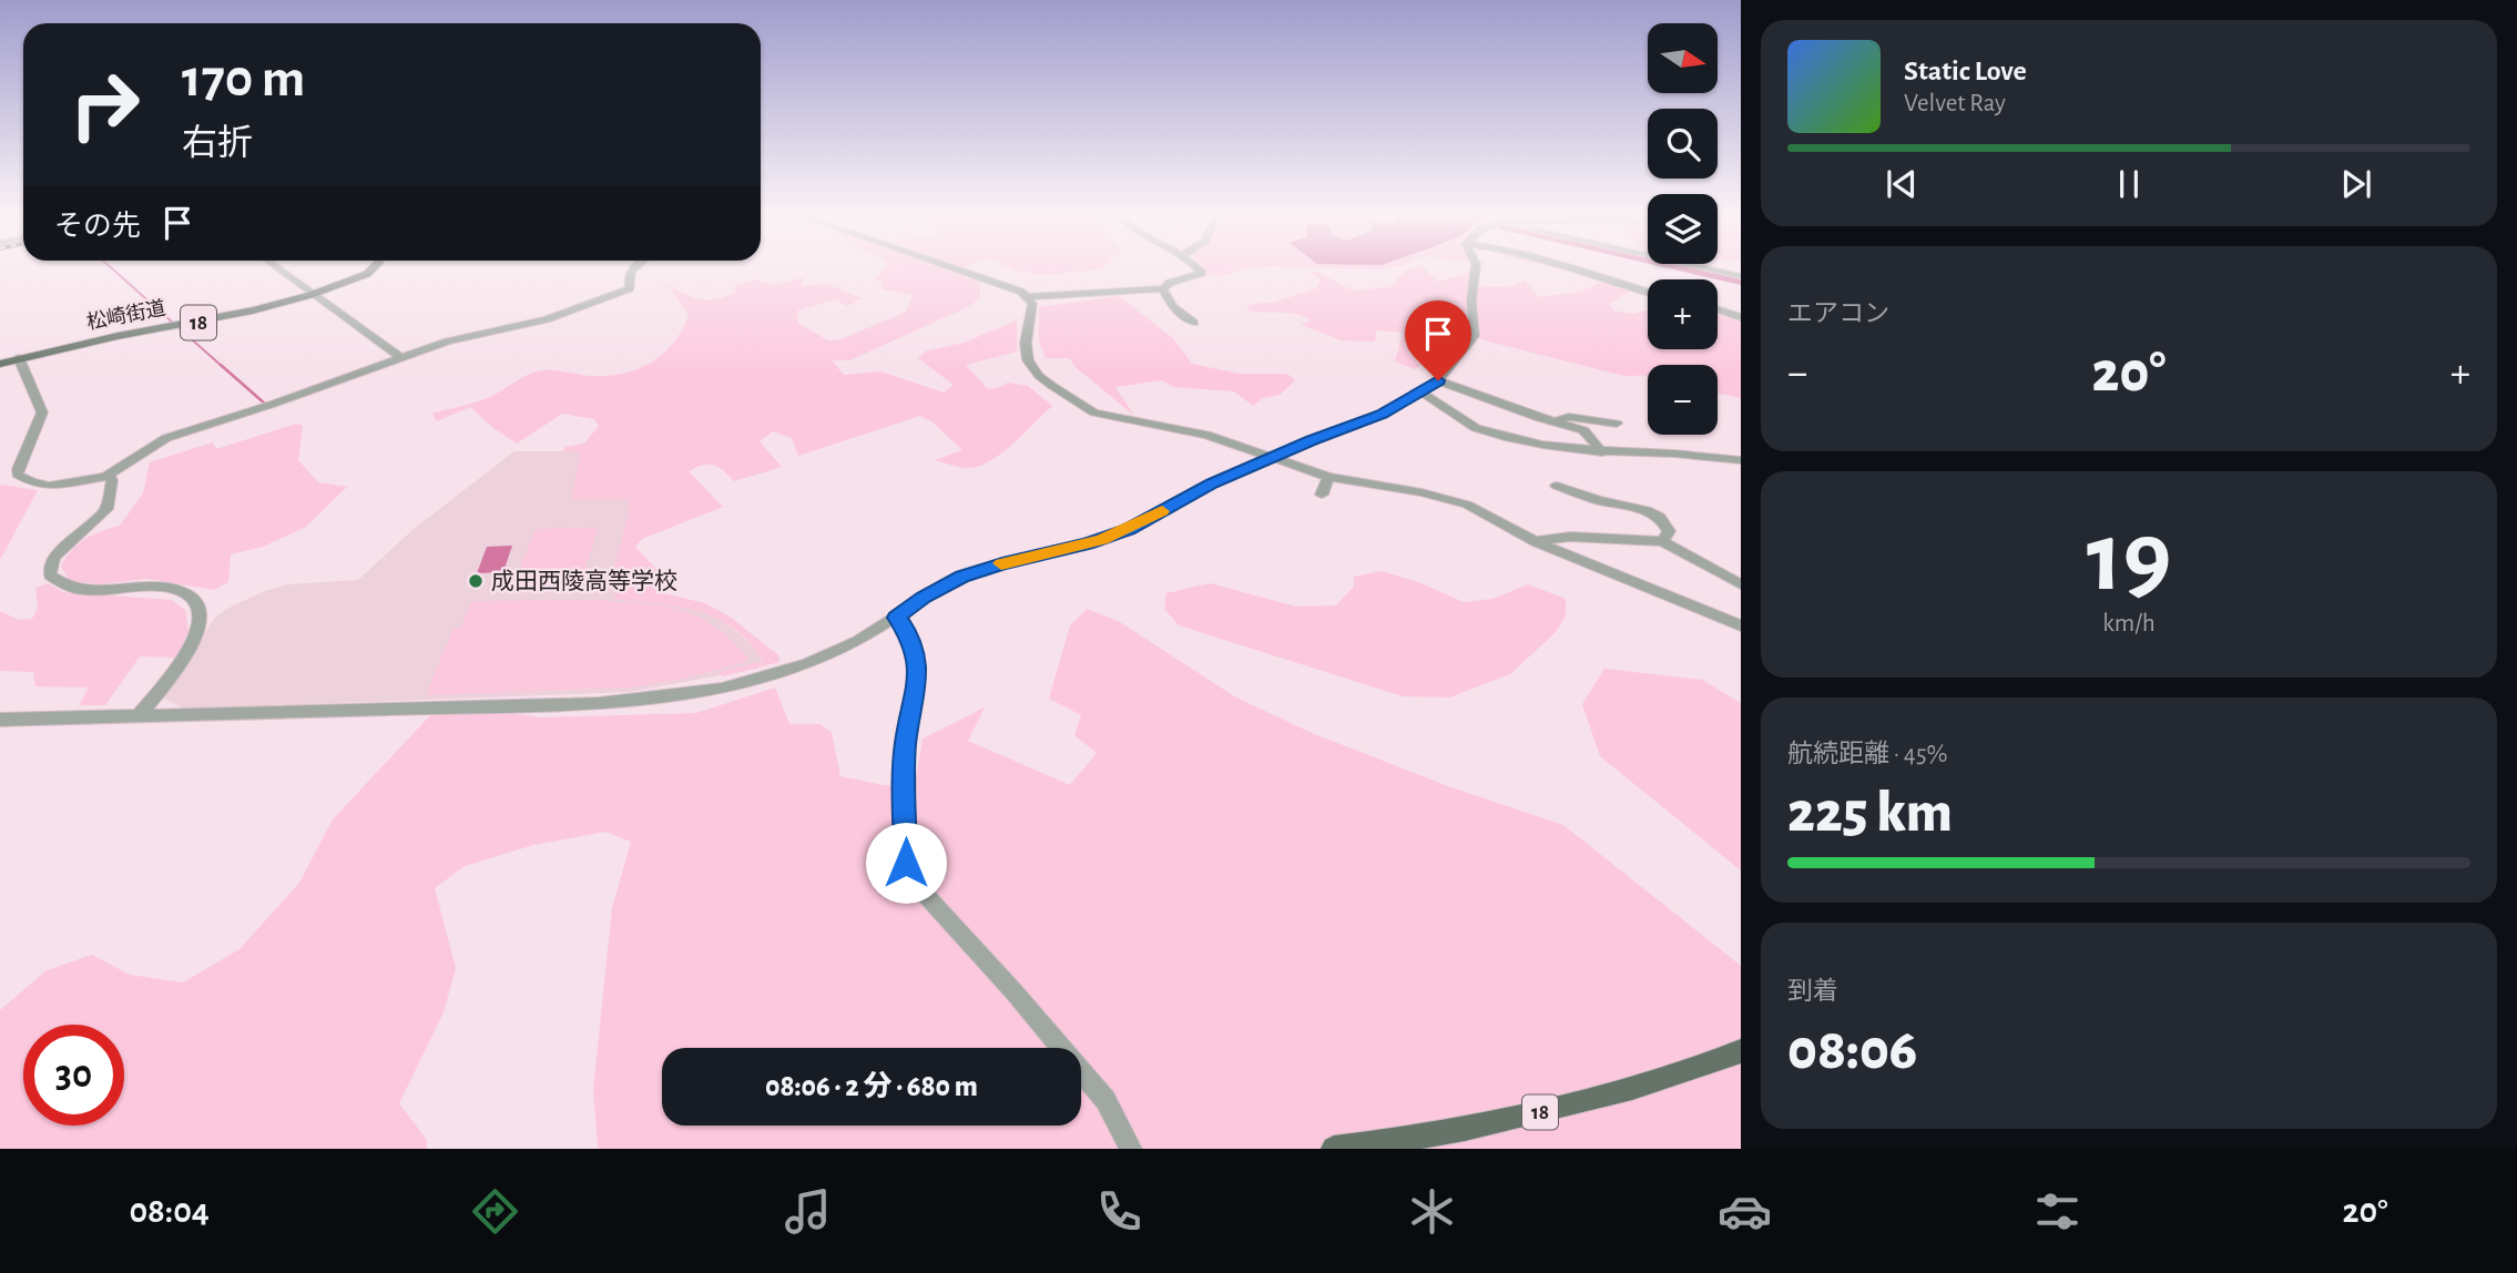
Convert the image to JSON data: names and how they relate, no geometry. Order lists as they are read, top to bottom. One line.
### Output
{"streets":{"main road":["松崎街道","18"]},"places":["成田西陵高等学校"],"north":"right","page":{"map_buttons":["+","−"],"turn":["170 m","右折"],"song":["Static Love","Velvet Ray"],"then":"その先","tile":["エアコン",["19","km/h"],["航続距離 · 45%","225 km"],["到着","08:06"]],"heat":["−","20°","+"],"limit":"30","trip":"08:06 · 2 分 · 680 m","tabs":["08:04","20°"]}}
